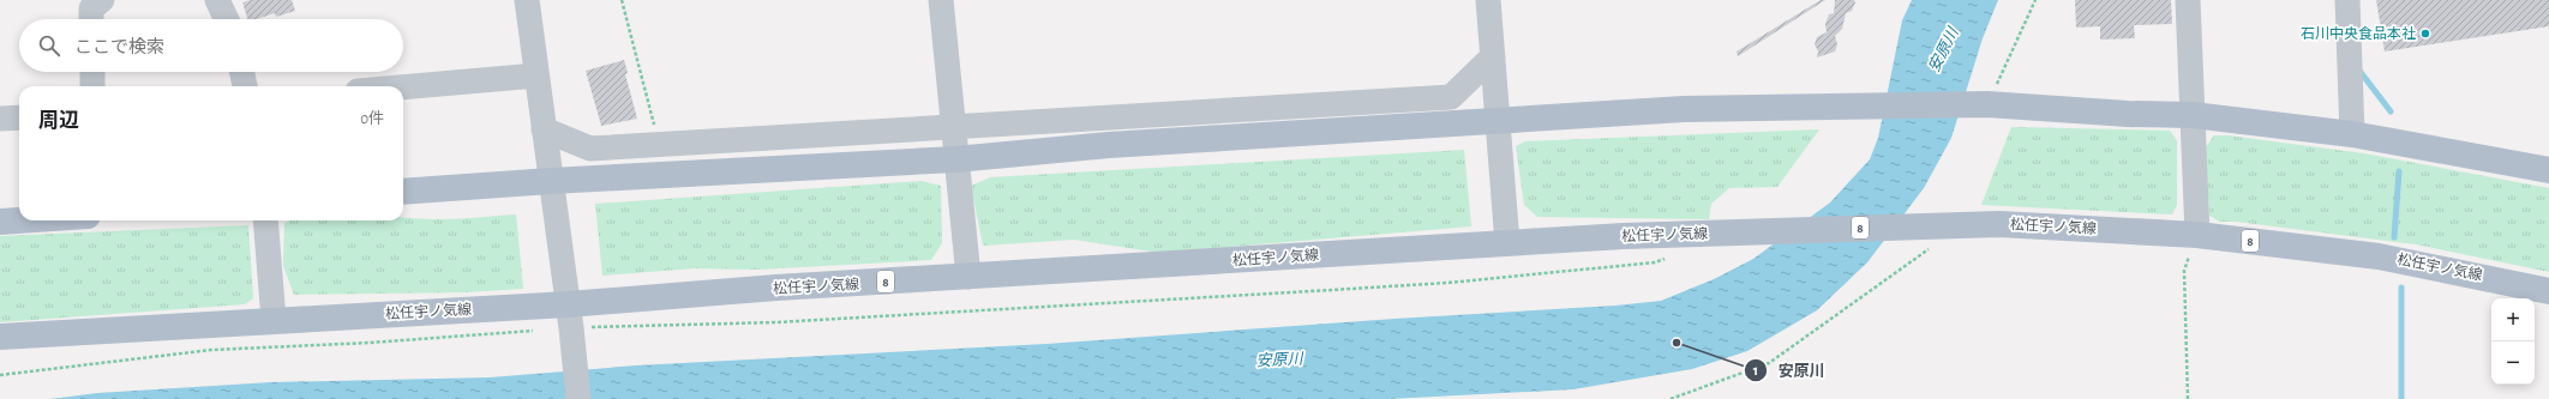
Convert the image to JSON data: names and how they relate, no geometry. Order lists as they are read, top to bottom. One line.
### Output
{"streets":{"main road":["松任宇ノ気線","8"]},"water":["安原川"],"places":["石川中央食品本社","安原川"],"page":{"search":"ここで検索","heading":["周辺","0件"],"map_buttons":["+","−"]}}
